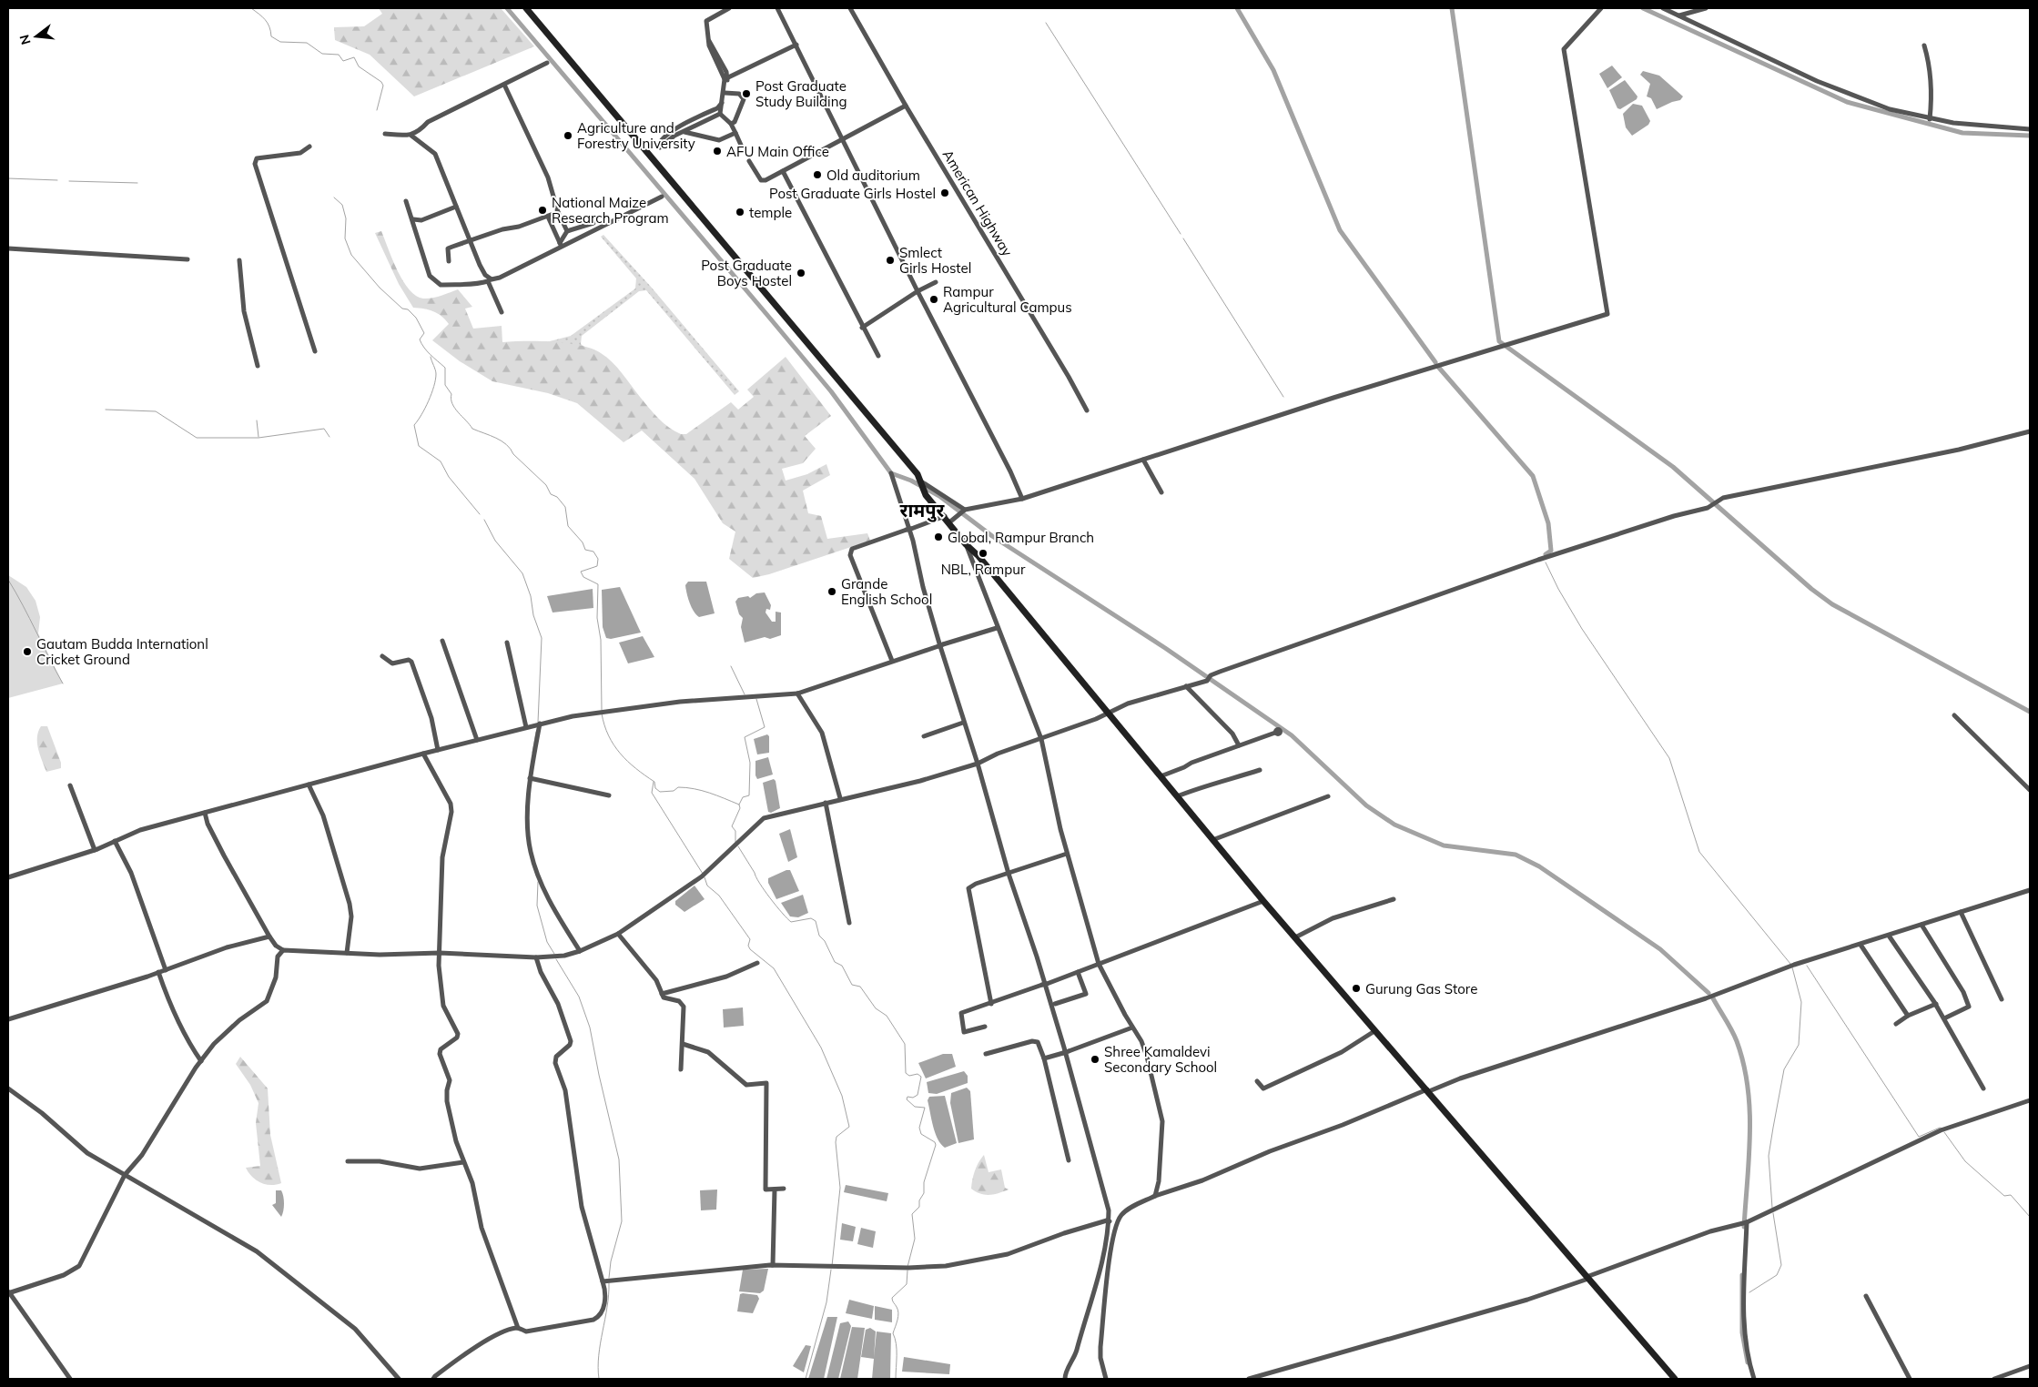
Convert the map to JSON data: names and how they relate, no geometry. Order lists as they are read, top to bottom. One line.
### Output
{"streets":{"street":["American Highway"]},"districts":["रामपुर"],"places":["Post Graduate Study Building","Agriculture and Forestry University","AFU Main Office","Old auditorium","Post Graduate Girls Hostel","National Maize Research Program","temple","Smlect Girls Hostel","Post Graduate Boys Hostel","Rampur Agricultural Campus","Global, Rampur Branch","NBL, Rampur","Grande English School","Gautam Budda Internationl Cricket Ground","Gurung Gas Store","Shree Kamaldevi Secondary School"],"north":"left"}
